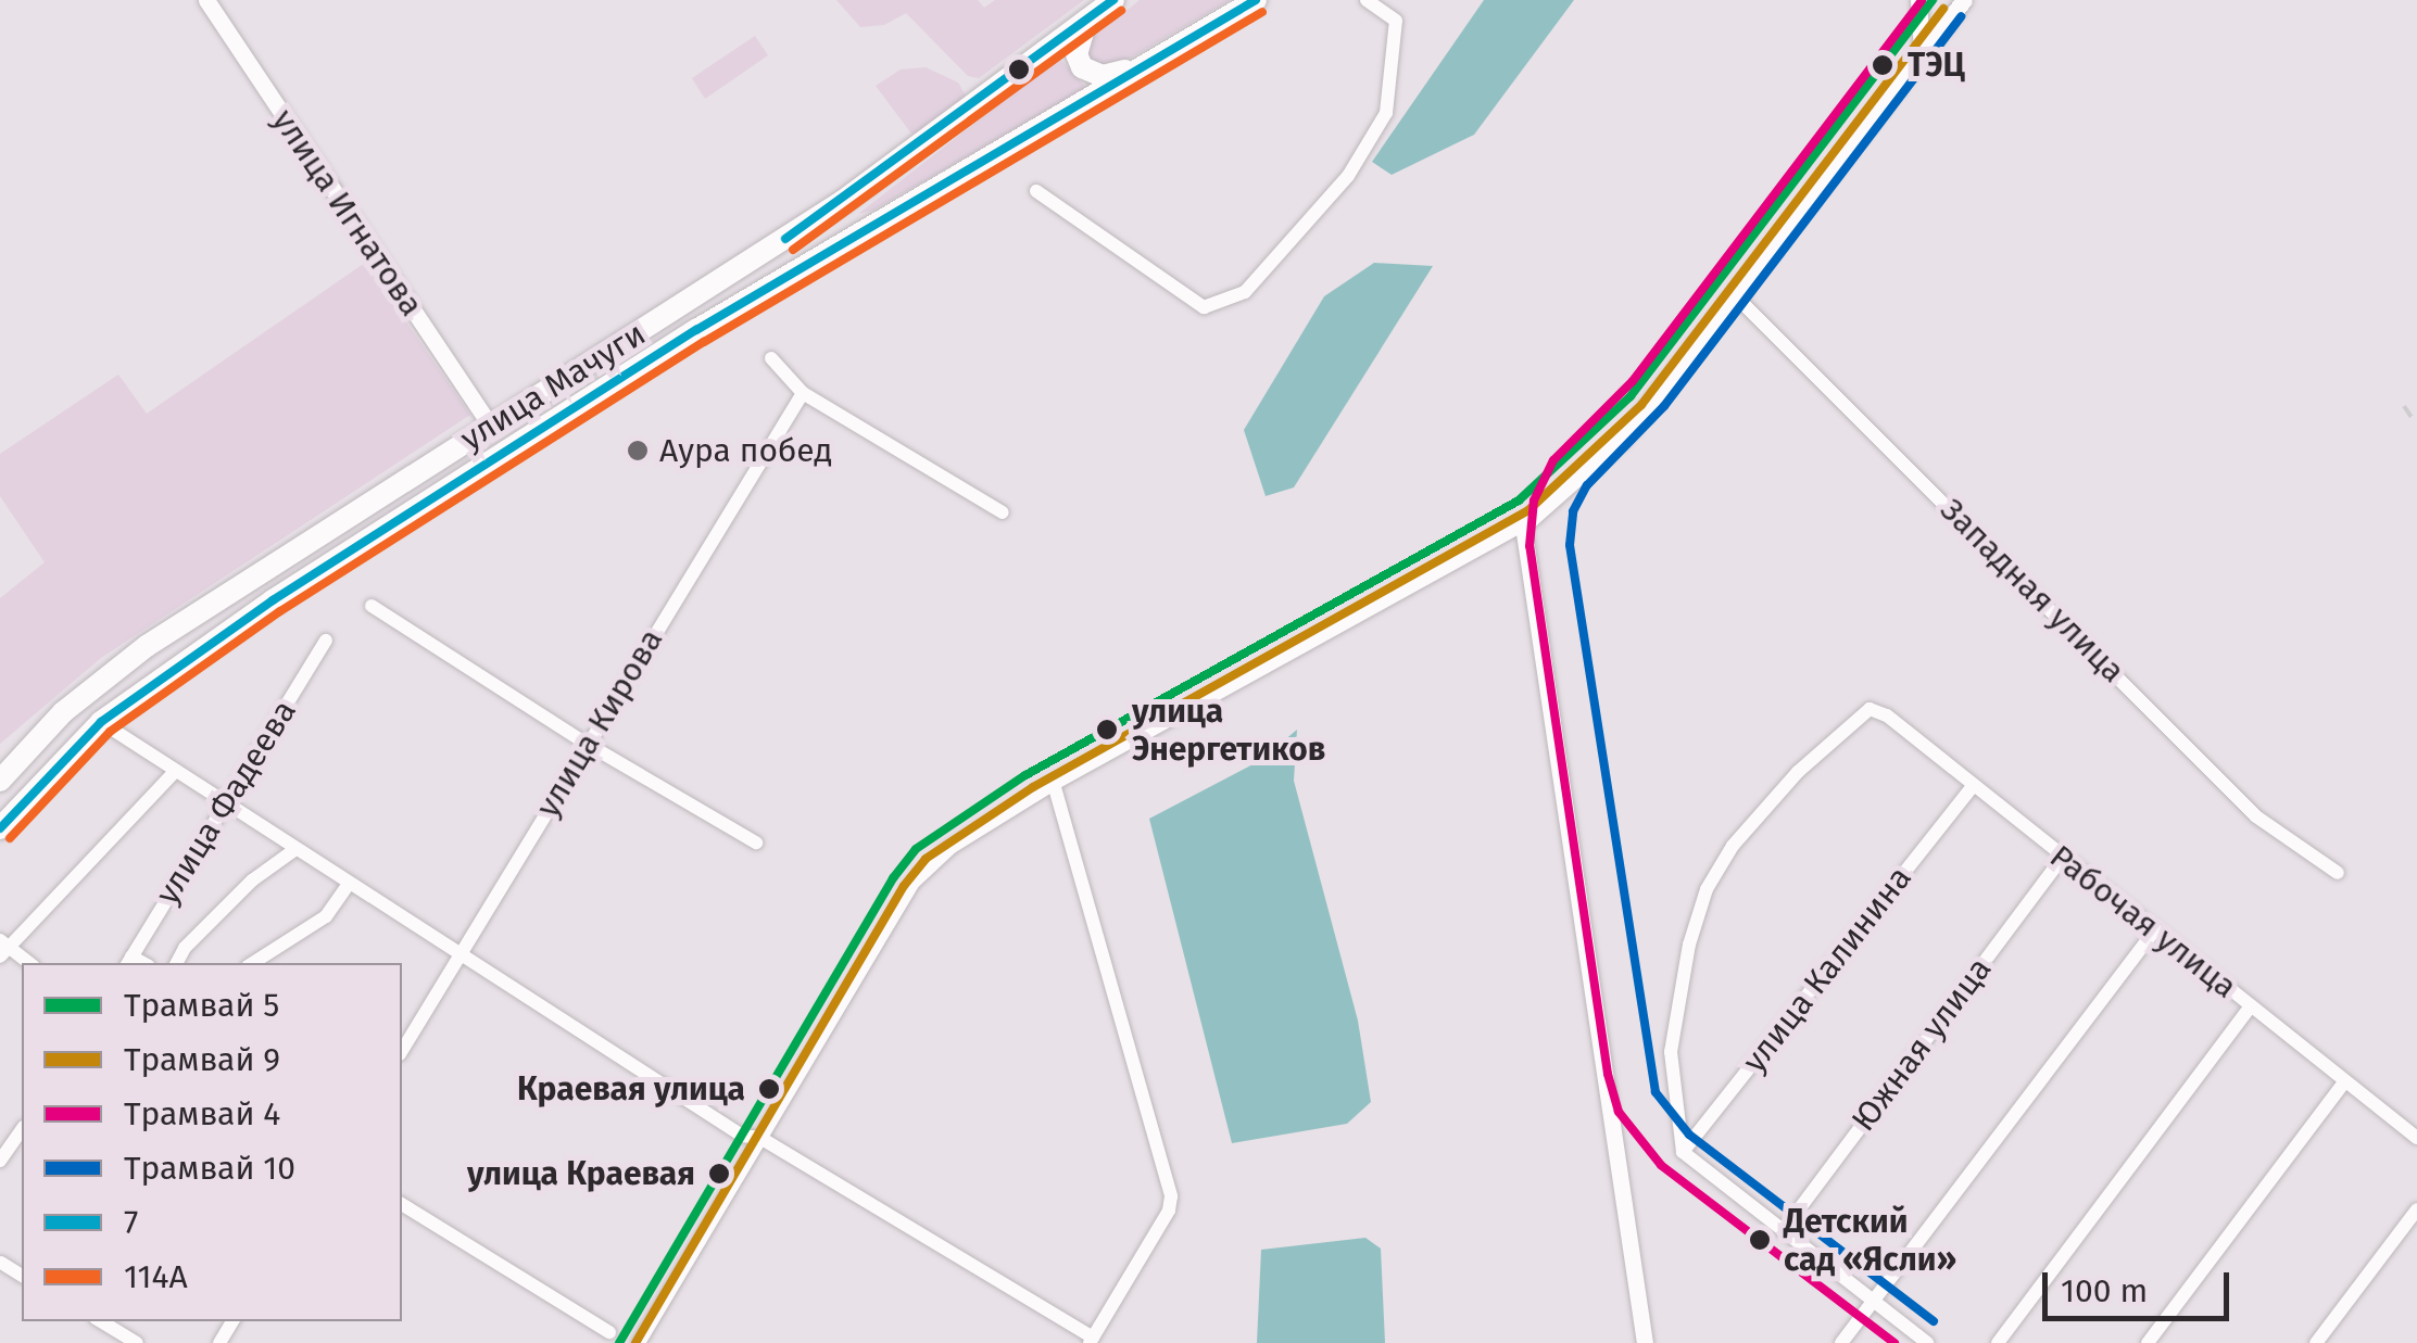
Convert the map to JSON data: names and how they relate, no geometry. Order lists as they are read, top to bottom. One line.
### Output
{"streets":{"main road":["улица Мачуги"],"street":["улица Игнатова","Западная улица","улица Кирова","улица Фадеева","Рабочая улица","улица Калинина","Южная улица"]},"crossings":[["улица Игнатова","улица Мачуги"],["Рабочая улица","улица Калинина"],["Рабочая улица","Южная улица"]],"places":["ТЭЦ","Аура побед","улица Энергетиков","Краевая улица","улица Краевая","Детский сад «Ясли»"],"lines":["tram line 5","tram line 4","transit line 7","tram line 9","transit line 114А","tram line 10"],"legend":["Трамвай 5","Трамвай 9","Трамвай 4","Трамвай 10","7","114А"],"scale_bar":"100 m"}
